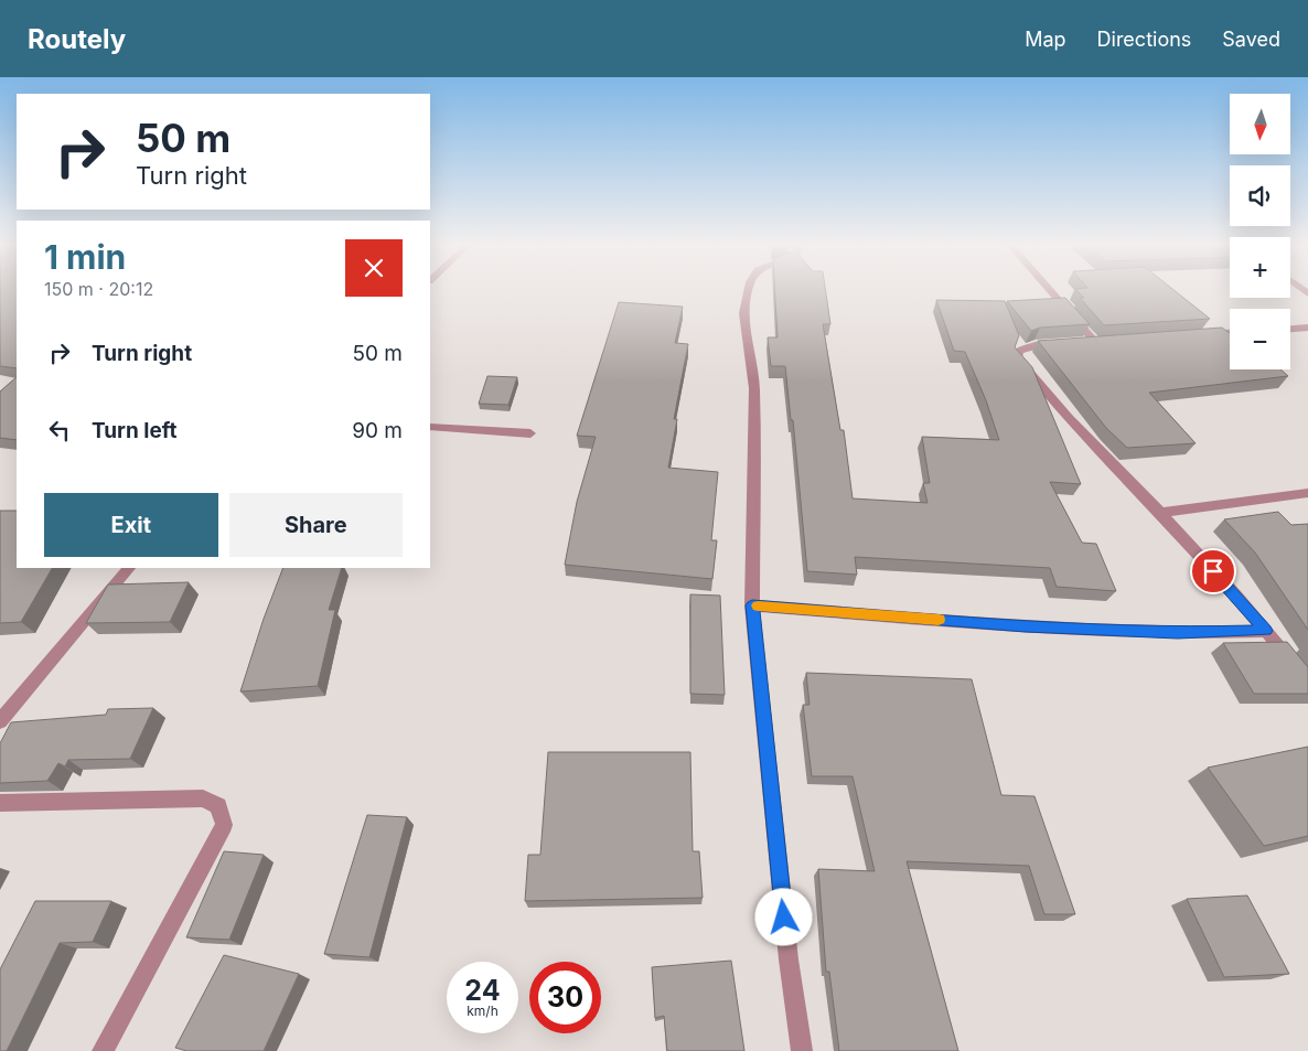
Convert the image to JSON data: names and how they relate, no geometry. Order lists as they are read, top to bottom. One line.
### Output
{"north":"bottom","page":{"header":"Routely","nav":["Map","Directions","Saved"],"map_buttons":["+","−"],"turn":["50 m","Turn right"],"heading":["1 min","150 m · 20:12"],"list":[{"name":"Turn right","value":"50 m"},{"name":"Turn left","value":"90 m"}],"buttons":["Exit","Share"],"speed":"24 km/h","limit":"30"}}
